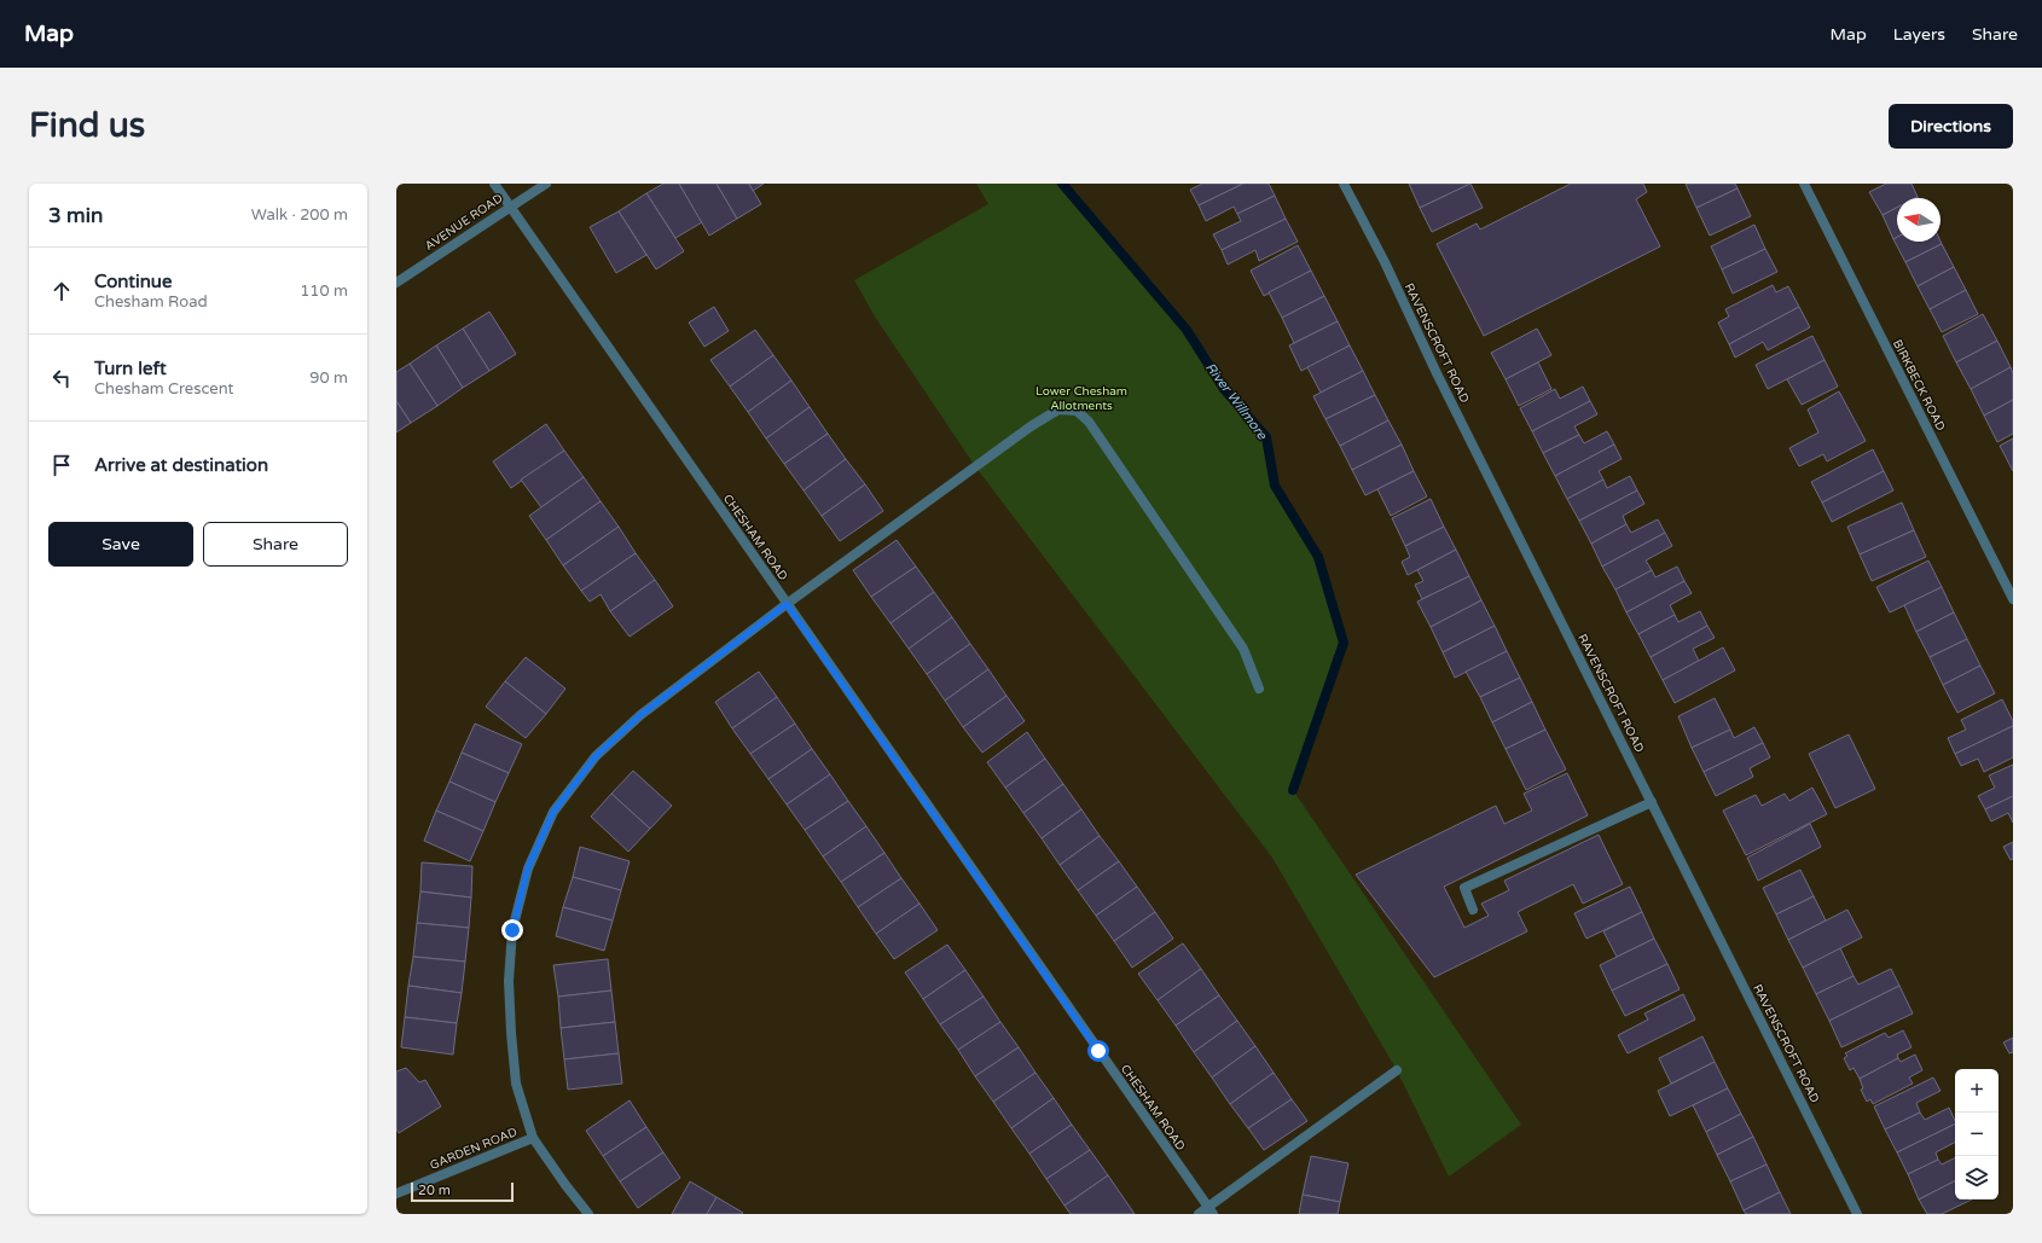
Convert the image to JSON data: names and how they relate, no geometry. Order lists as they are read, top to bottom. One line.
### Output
{"streets":{"street":["AVENUE ROAD","RAVENSCROFT ROAD","BIRKBECK ROAD","CHESHAM ROAD","GARDEN ROAD"]},"crossings":[["AVENUE ROAD","CHESHAM ROAD"]],"water":["River Willmore"],"parks":["Lower Chesham Allotments"],"scale_bar":"20 m","north":"left","page":{"header":"Map","nav":["Map","Layers","Share"],"buttons":["Directions",["Save","Share"]],"title":"Find us","heading":["3 min","Walk · 200 m"],"list":[["Continue","Chesham Road","110 m"],["Turn left","Chesham Crescent","90 m"],"Arrive at destination"],"map_buttons":["+","−"],"scale":"20 m"}}
